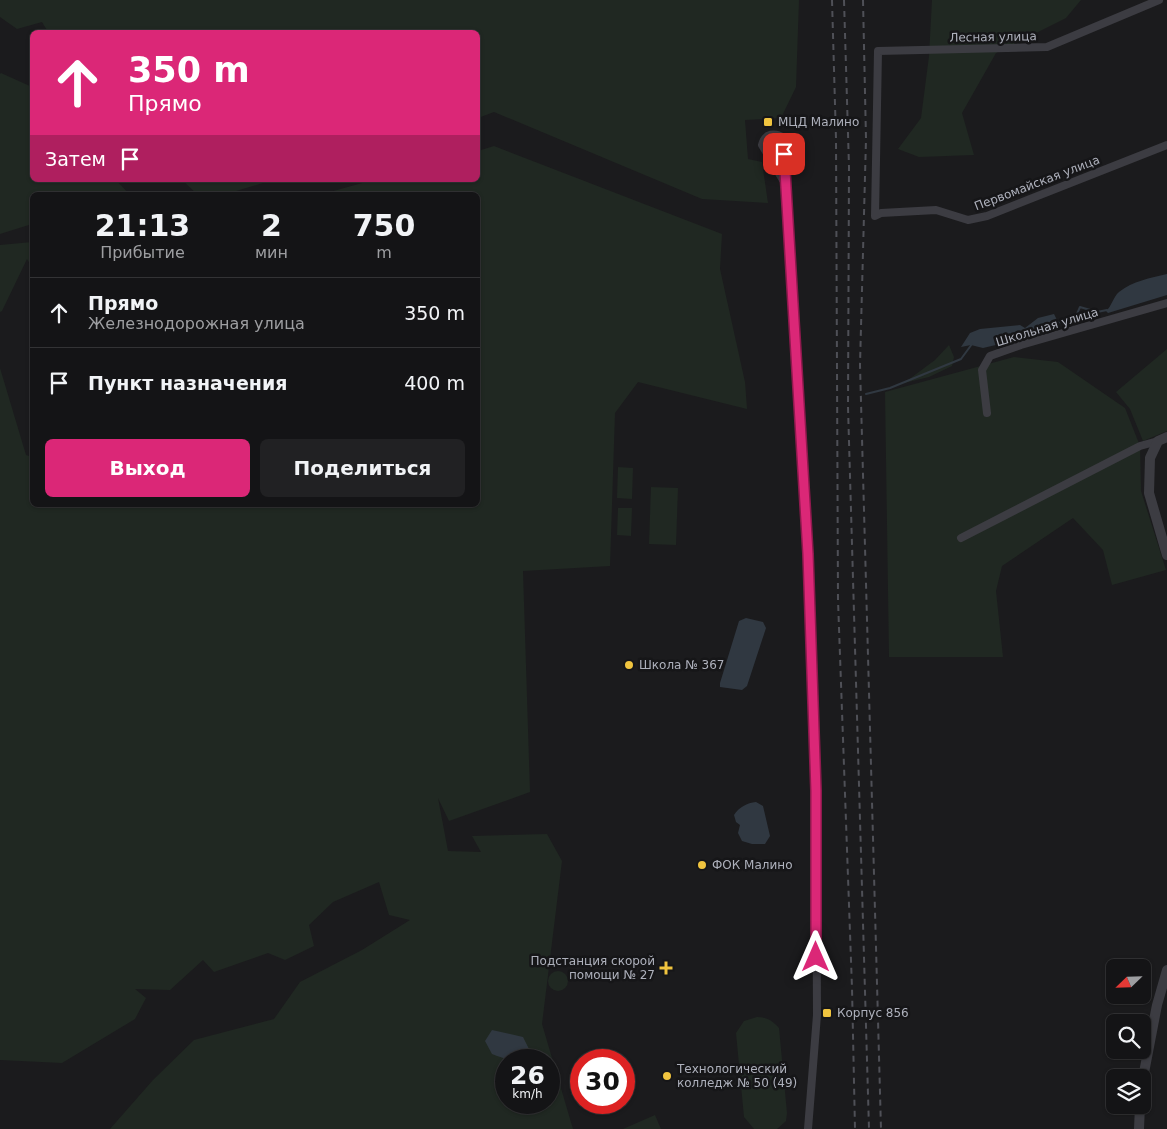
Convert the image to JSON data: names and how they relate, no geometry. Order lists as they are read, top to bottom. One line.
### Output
{"streets":{"street":["Лесная улица","Первомайская улица","Школьная улица"]},"crossings":[["Лесная улица","Первомайская улица"]],"places":{"transit":["МЦД Малино","Корпус 856"],"other":["Школа № 367","ФОК Малино","Технологический колледж № 50 (49)"],"health":["Подстанция скорой помощи № 27"]},"north":"bottom left","page":{"turn":["350 m","Прямо"],"then":"Затем","eta":["21:13","Прибытие","2","мин","750","m"],"list":[{"name":"Прямо","note":"Железнодорожная улица","value":"350 m"},{"name":"Пункт назначения","value":"400 m"}],"buttons":["Выход","Поделиться"],"speed":"26 km/h","limit":"30"}}
